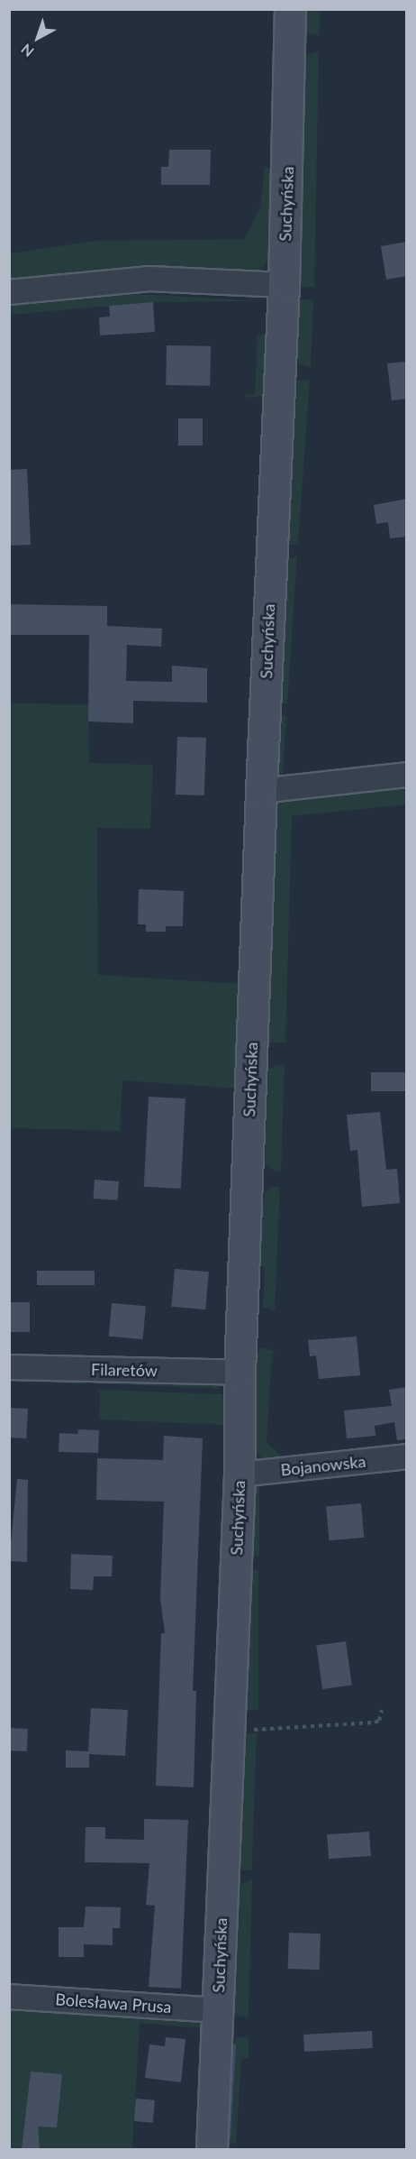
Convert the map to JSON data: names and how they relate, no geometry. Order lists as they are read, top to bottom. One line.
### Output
{"streets":{"street":["Suchyńska","Filaretów","Bojanowska","Bolesława Prusa"]},"crossings":[["Suchyńska","Filaretów"],["Suchyńska","Bojanowska"],["Suchyńska","Bolesława Prusa"]],"north":"bottom left"}
